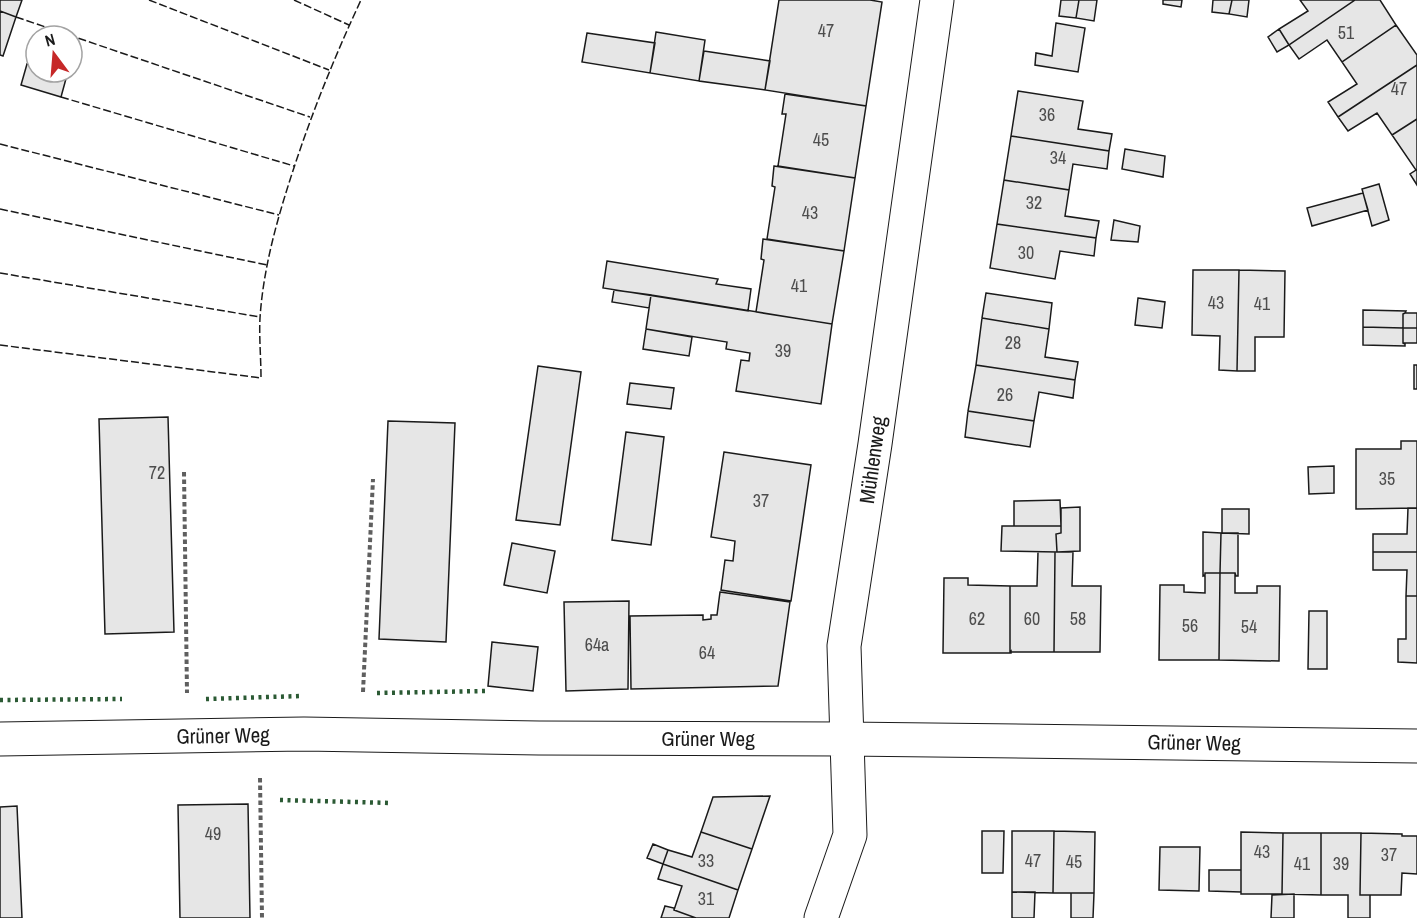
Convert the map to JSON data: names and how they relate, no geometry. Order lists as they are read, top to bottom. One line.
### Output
{"streets":{"street":["Mühlenweg","Grüner Weg"]},"crossings":[["Mühlenweg","Grüner Weg"]],"house_numbers":["47","51","47","36","45","34","32","43","30","41","43","41","28","39","26","72","35","37","62","60","58","56","54","64a","64","49","43","37","33","47","45","41","39","31"],"north":"top"}
